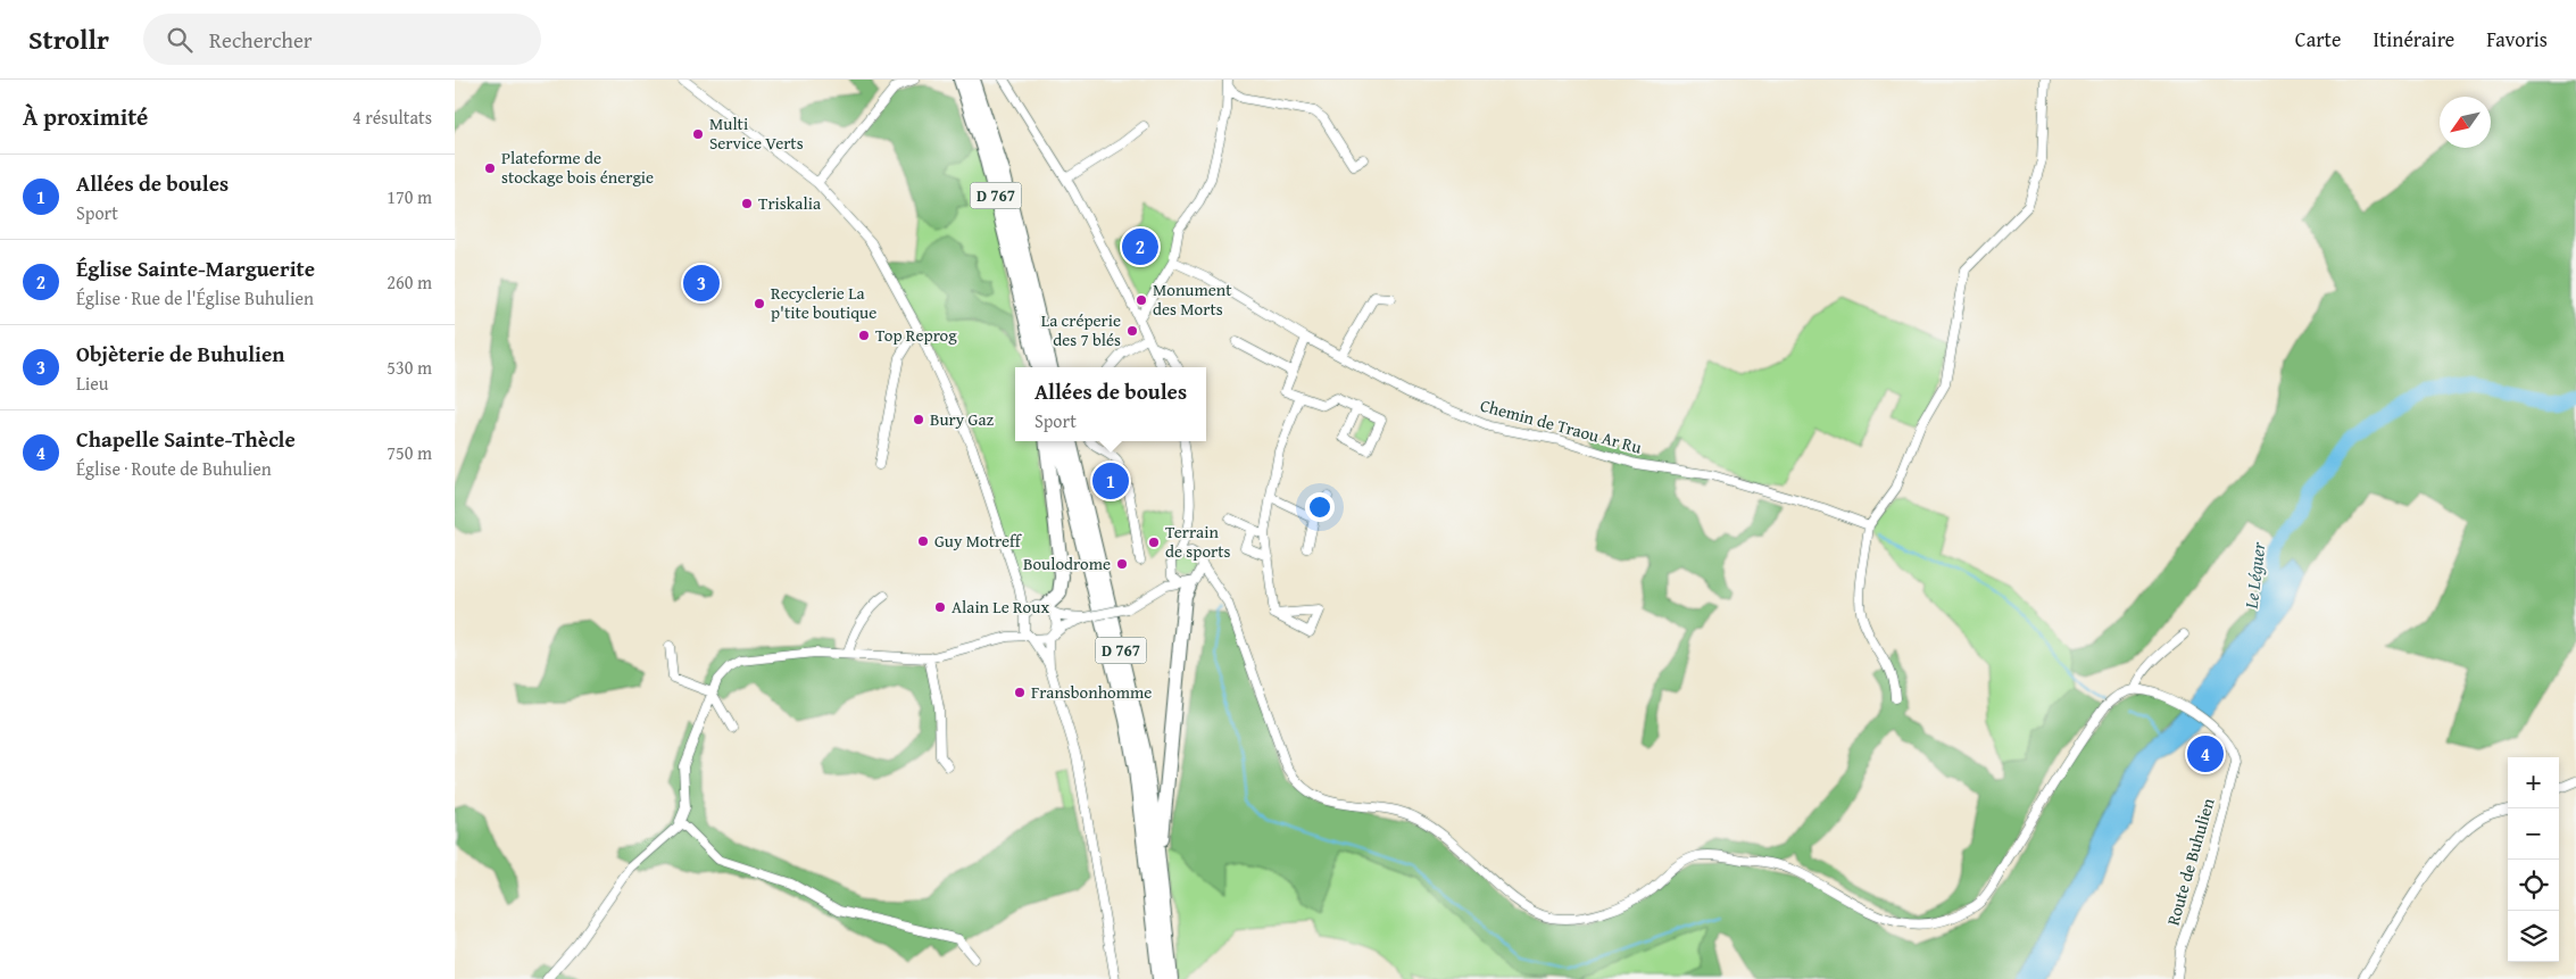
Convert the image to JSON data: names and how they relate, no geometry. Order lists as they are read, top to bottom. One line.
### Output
{"streets":{"highway":["D 767"],"street":["Chemin de Traou Ar Ru","Route de Buhulien"]},"water":["Le Léguer"],"places":["Multi Service Verts","Plateforme de stockage bois énergie","Triskalia","Monument des Morts","Recyclerie La p'tite boutique","La créperie des 7 blés","Top Reprog","Bury Gaz","Guy Motreff","Terrain de sports","Boulodrome","Alain Le Roux","Fransbonhomme"],"north":"bottom left","page":{"header":"Strollr","search":"Rechercher","nav":["Carte","Itinéraire","Favoris"],"heading":["À proximité","4 résultats"],"list":[{"mark":"1","name":"Allées de boules","note":"Sport","value":"170 m"},{"mark":"2","name":"Église Sainte-Marguerite","note":"Église · Rue de l'Église Buhulien","value":"260 m"},{"mark":"3","name":"Objèterie de Buhulien","note":"Lieu","value":"530 m"},{"mark":"4","name":"Chapelle Sainte-Thècle","note":"Église · Route de Buhulien","value":"750 m"}],"pins":["2","3","1","4"],"popup":["Allées de boules","Sport"],"map_buttons":["+","−"]}}
